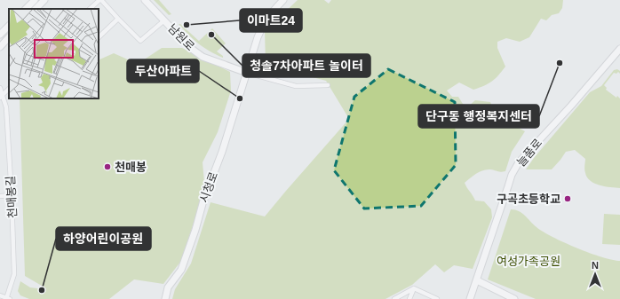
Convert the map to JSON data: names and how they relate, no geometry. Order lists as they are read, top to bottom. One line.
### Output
{"streets":{"street":["남원로","늘품로","시청로","천매봉길"]},"crossings":[["남원로","시청로"]],"parks":["여성가족공원"],"places":["이마트24","청솔7차아파트 놀이터","단구동 행정복지센터","두산아파트","천매봉","구곡초등학교","하양어린이공원"],"north":"top"}
